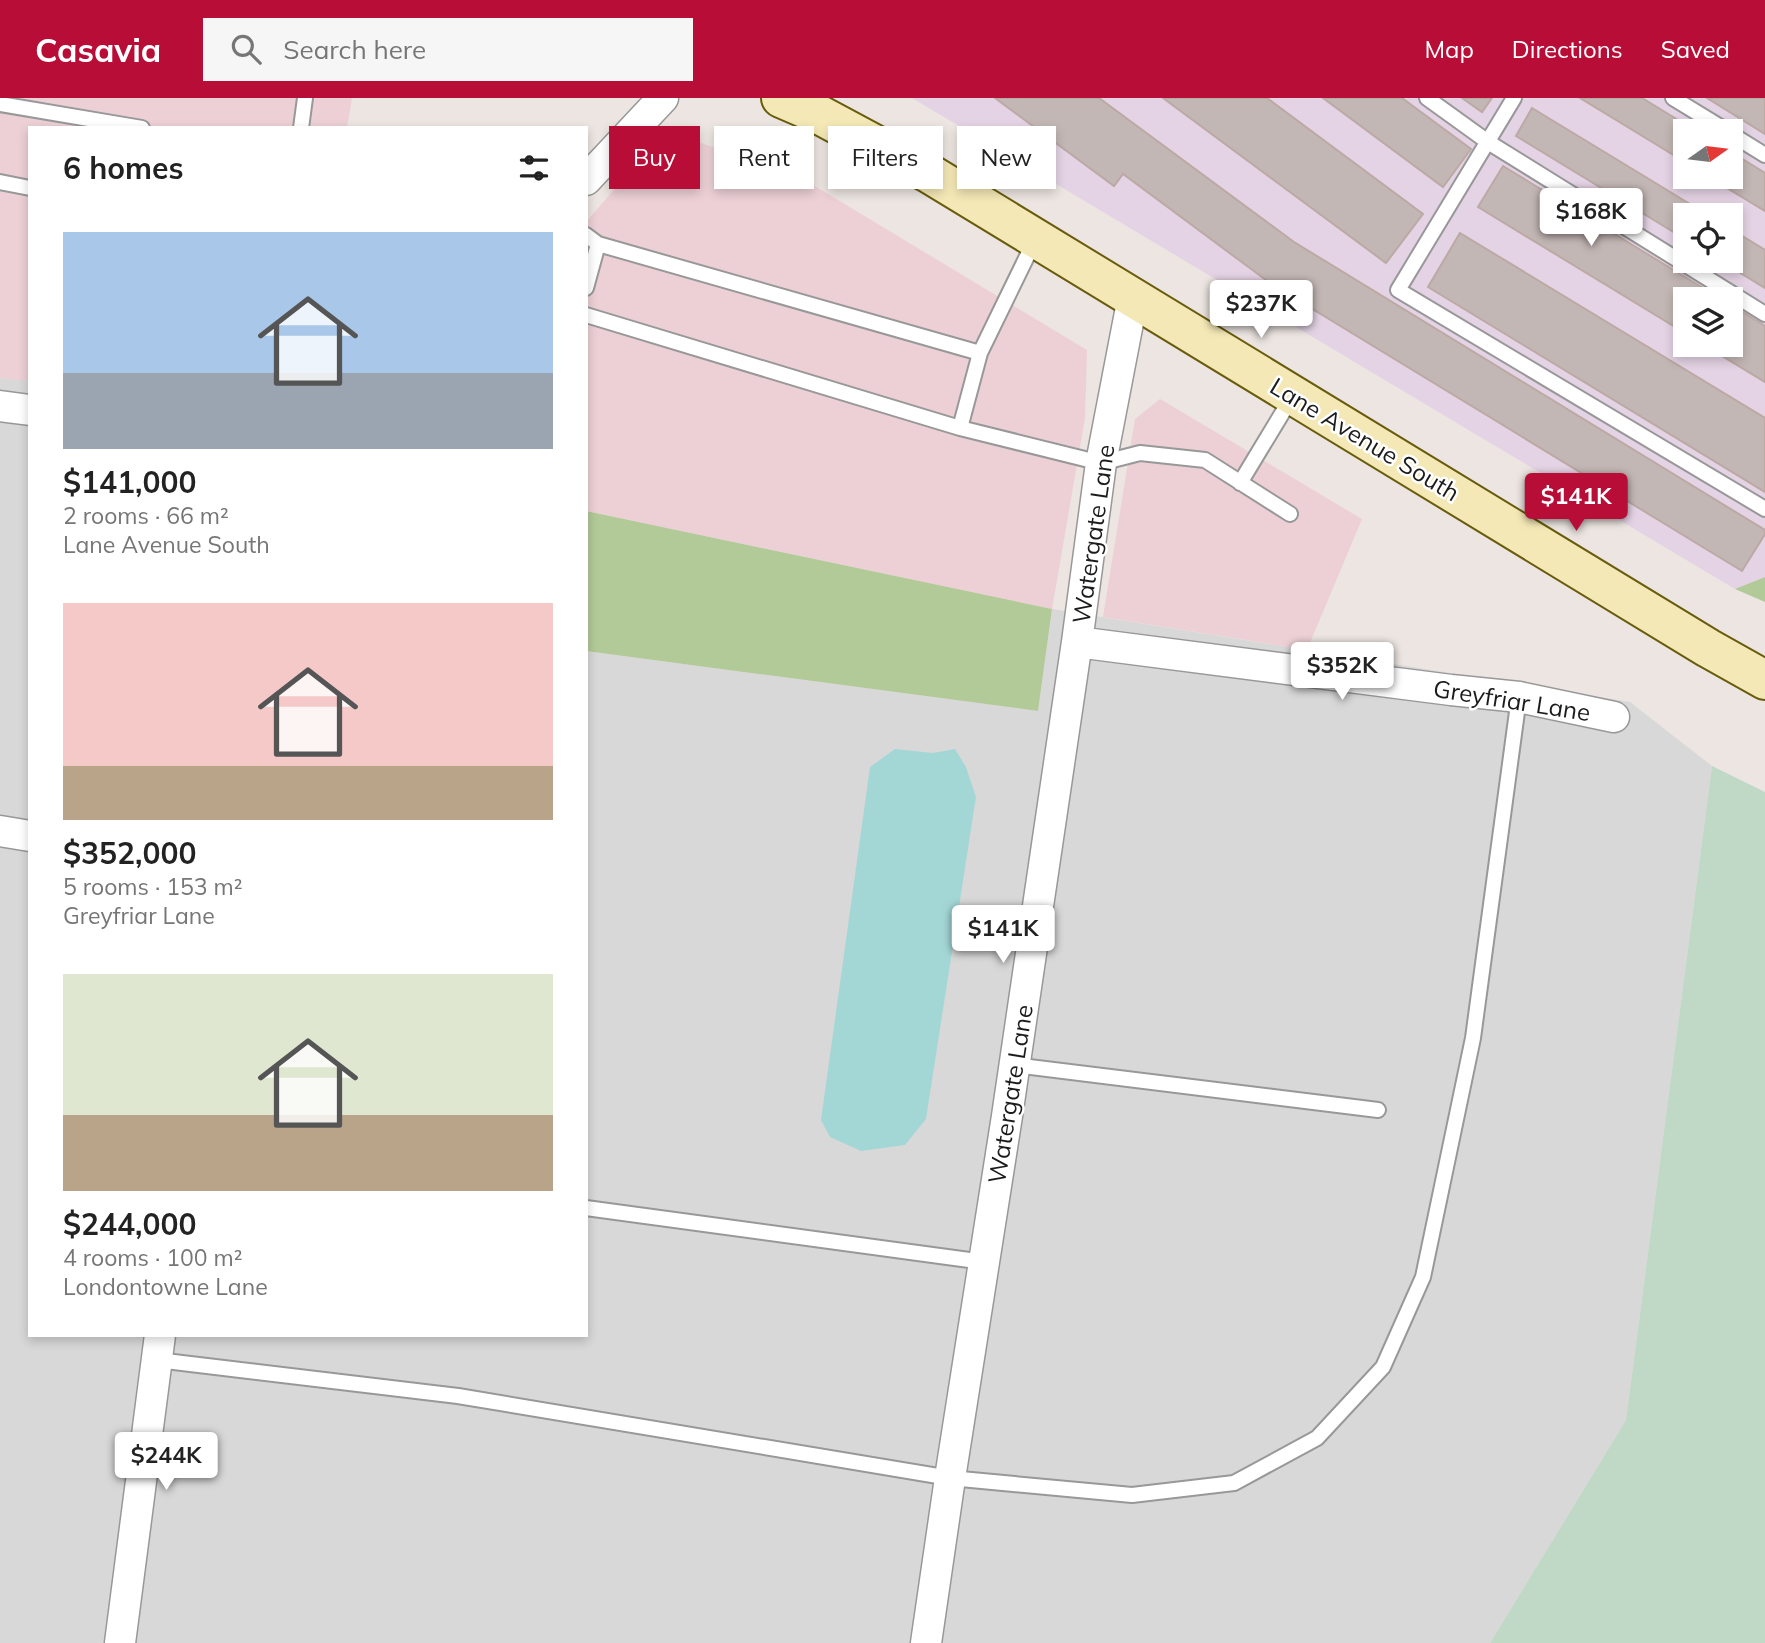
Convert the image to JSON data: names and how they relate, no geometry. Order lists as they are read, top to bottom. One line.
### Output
{"streets":{"main road":["Lane Avenue South"],"street":["Watergate Lane","Greyfriar Lane"]},"crossings":[["Lane Avenue South","Watergate Lane"],["Watergate Lane","Greyfriar Lane"]],"north":"right","page":{"header":"Casavia","search":"Search here","nav":["Map","Directions","Saved"],"chip":["Buy","Rent","Filters","New"],"heading":"6 homes","price":["$168K","$237K","$141K","$352K","$141K","$244K"],"list":[{"name":"$141,000","note":"2 rooms · 66 m² · Lane Avenue South"},{"name":"$352,000","note":"5 rooms · 153 m² · Greyfriar Lane"},{"name":"$244,000","note":"4 rooms · 100 m² · Londontowne Lane"}]}}
